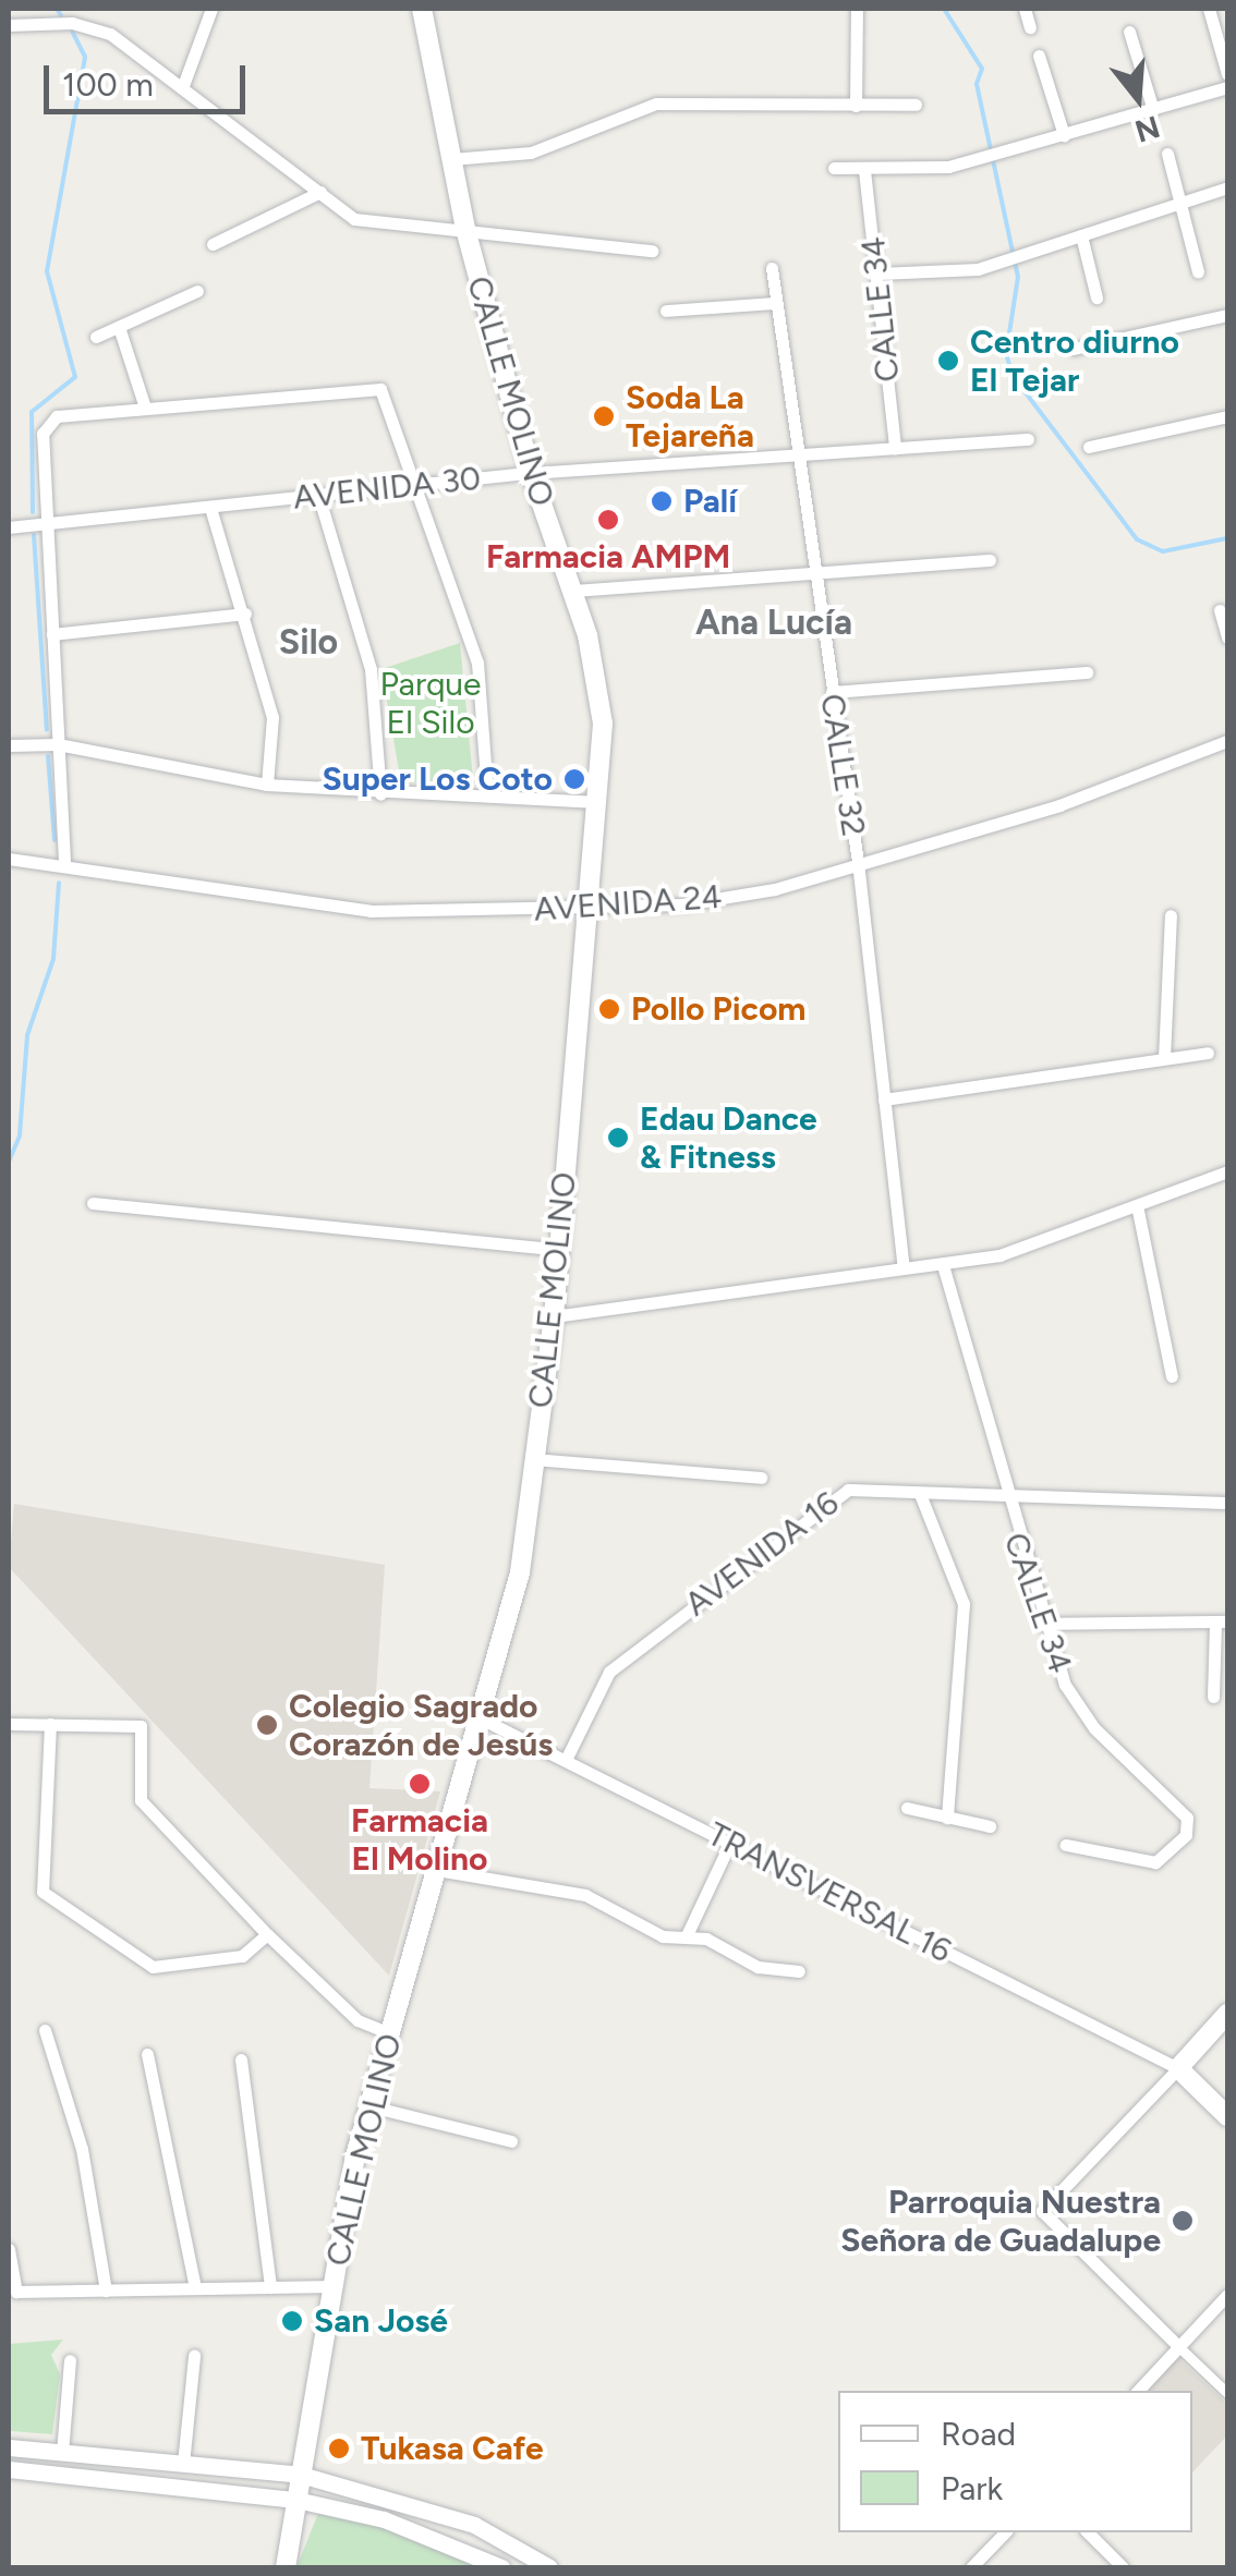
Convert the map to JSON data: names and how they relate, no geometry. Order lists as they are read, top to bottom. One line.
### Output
{"streets":{"main road":["CALLE MOLINO"],"street":["CALLE 34","AVENIDA 30","CALLE 32","AVENIDA 24","AVENIDA 16","TRANSVERSAL 16"]},"crossings":[["CALLE 34","AVENIDA 30"],["CALLE 34","AVENIDA 16"],["CALLE MOLINO","AVENIDA 30"],["CALLE MOLINO","AVENIDA 24"],["CALLE MOLINO","TRANSVERSAL 16"],["AVENIDA 30","CALLE 32"],["CALLE 32","AVENIDA 24"],["AVENIDA 16","TRANSVERSAL 16"]],"districts":["Ana Lucía","Silo"],"parks":["Parque El Silo"],"places":["Centro diurno El Tejar","Soda La Tejareña","Palí","Farmacia AMPM","Super Los Coto","Pollo Picom","Edau Dance & Fitness","Colegio Sagrado Corazón de Jesús","Farmacia El Molino","Parroquia Nuestra Señora de Guadalupe","San José","Tukasa Cafe"],"legend":["Road","Park"],"scale_bar":"100 m","north":"bottom"}
